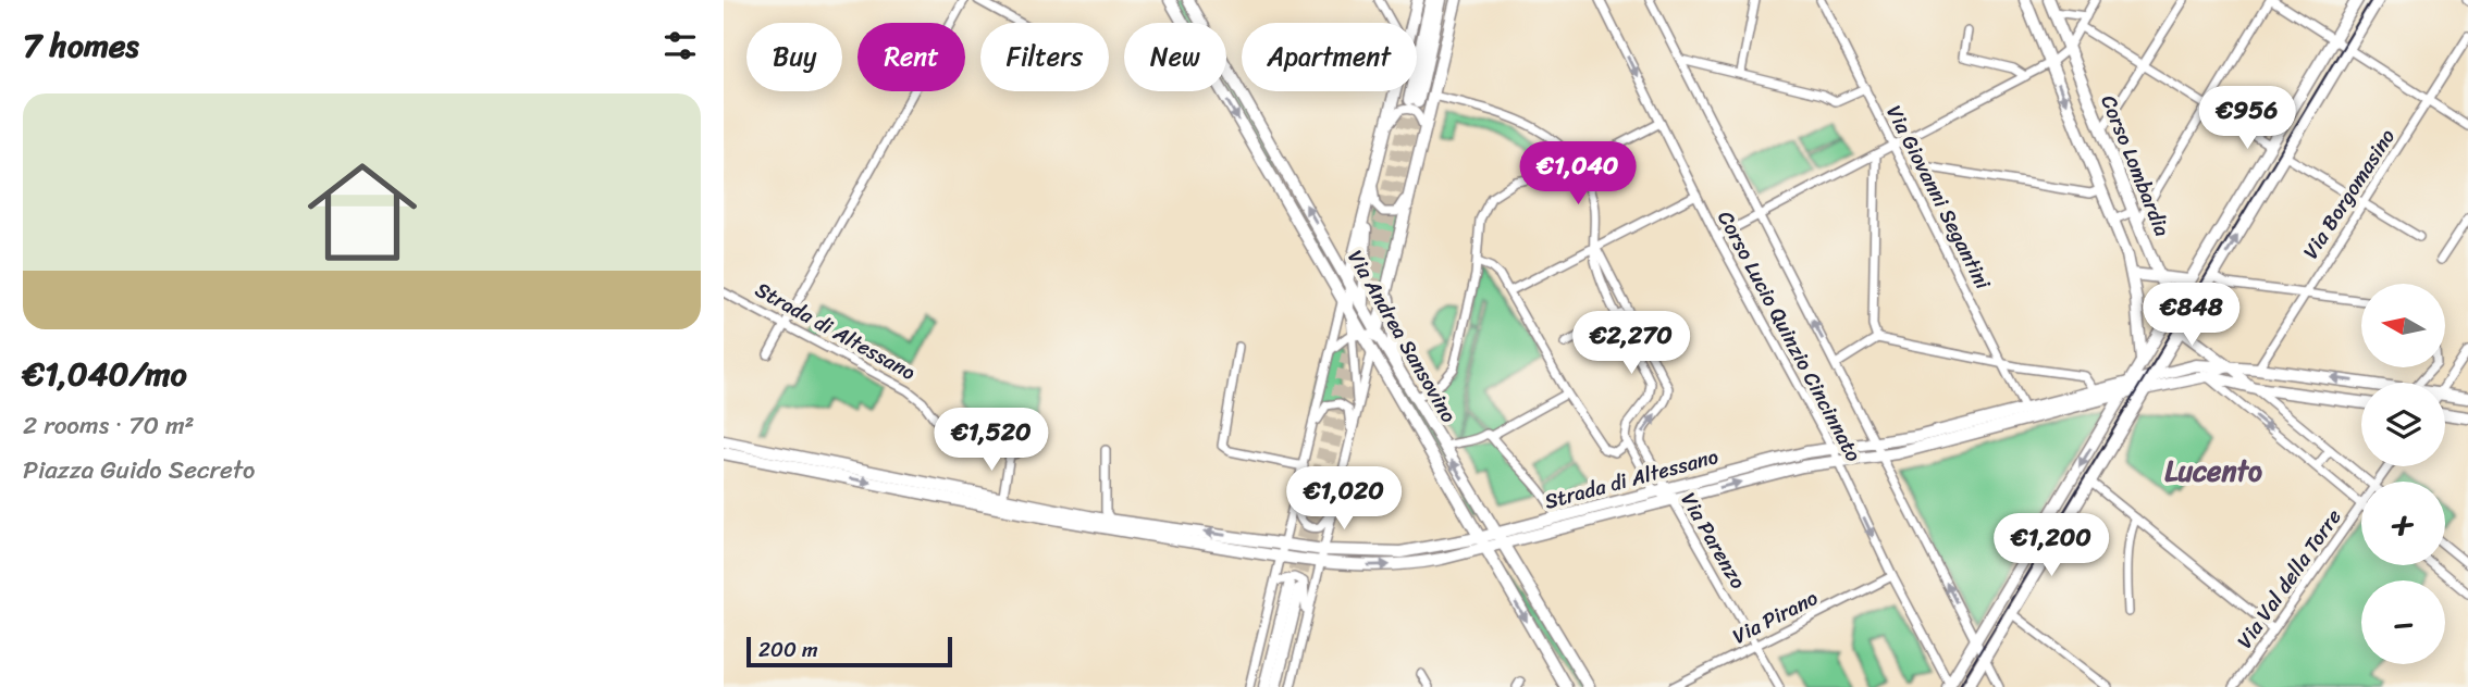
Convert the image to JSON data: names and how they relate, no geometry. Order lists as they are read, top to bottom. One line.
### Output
{"streets":{"street":["Corso Lombardia","Via Borgomasino","Via Giovanni Segantini","Strada di Altessano","Via Andrea Sansovino","Corso Lucio Quinzio Cincinnato","Via Parenzo","Via Val della Torre","Via Pirano"]},"crossings":[["Corso Lombardia","Strada di Altessano"],["Via Giovanni Segantini","Strada di Altessano"],["Strada di Altessano","Via Andrea Sansovino"],["Strada di Altessano","Corso Lucio Quinzio Cincinnato"],["Strada di Altessano","Via Parenzo"],["Corso Lucio Quinzio Cincinnato","Via Pirano"],["Via Parenzo","Via Pirano"]],"districts":["Lucento"],"scale_bar":"200 m","north":"left","page":{"heading":"7 homes","chip":["Buy","Rent","Filters","New","Apartment"],"price":["€956","€1,040","€848","€2,270","€1,520","€1,020","€1,200"],"list":[{"name":"€1,040/mo","note":"2 rooms · 70 m² · Piazza Guido Secreto"}],"map_buttons":["+","−"],"scale":"200 m"}}
